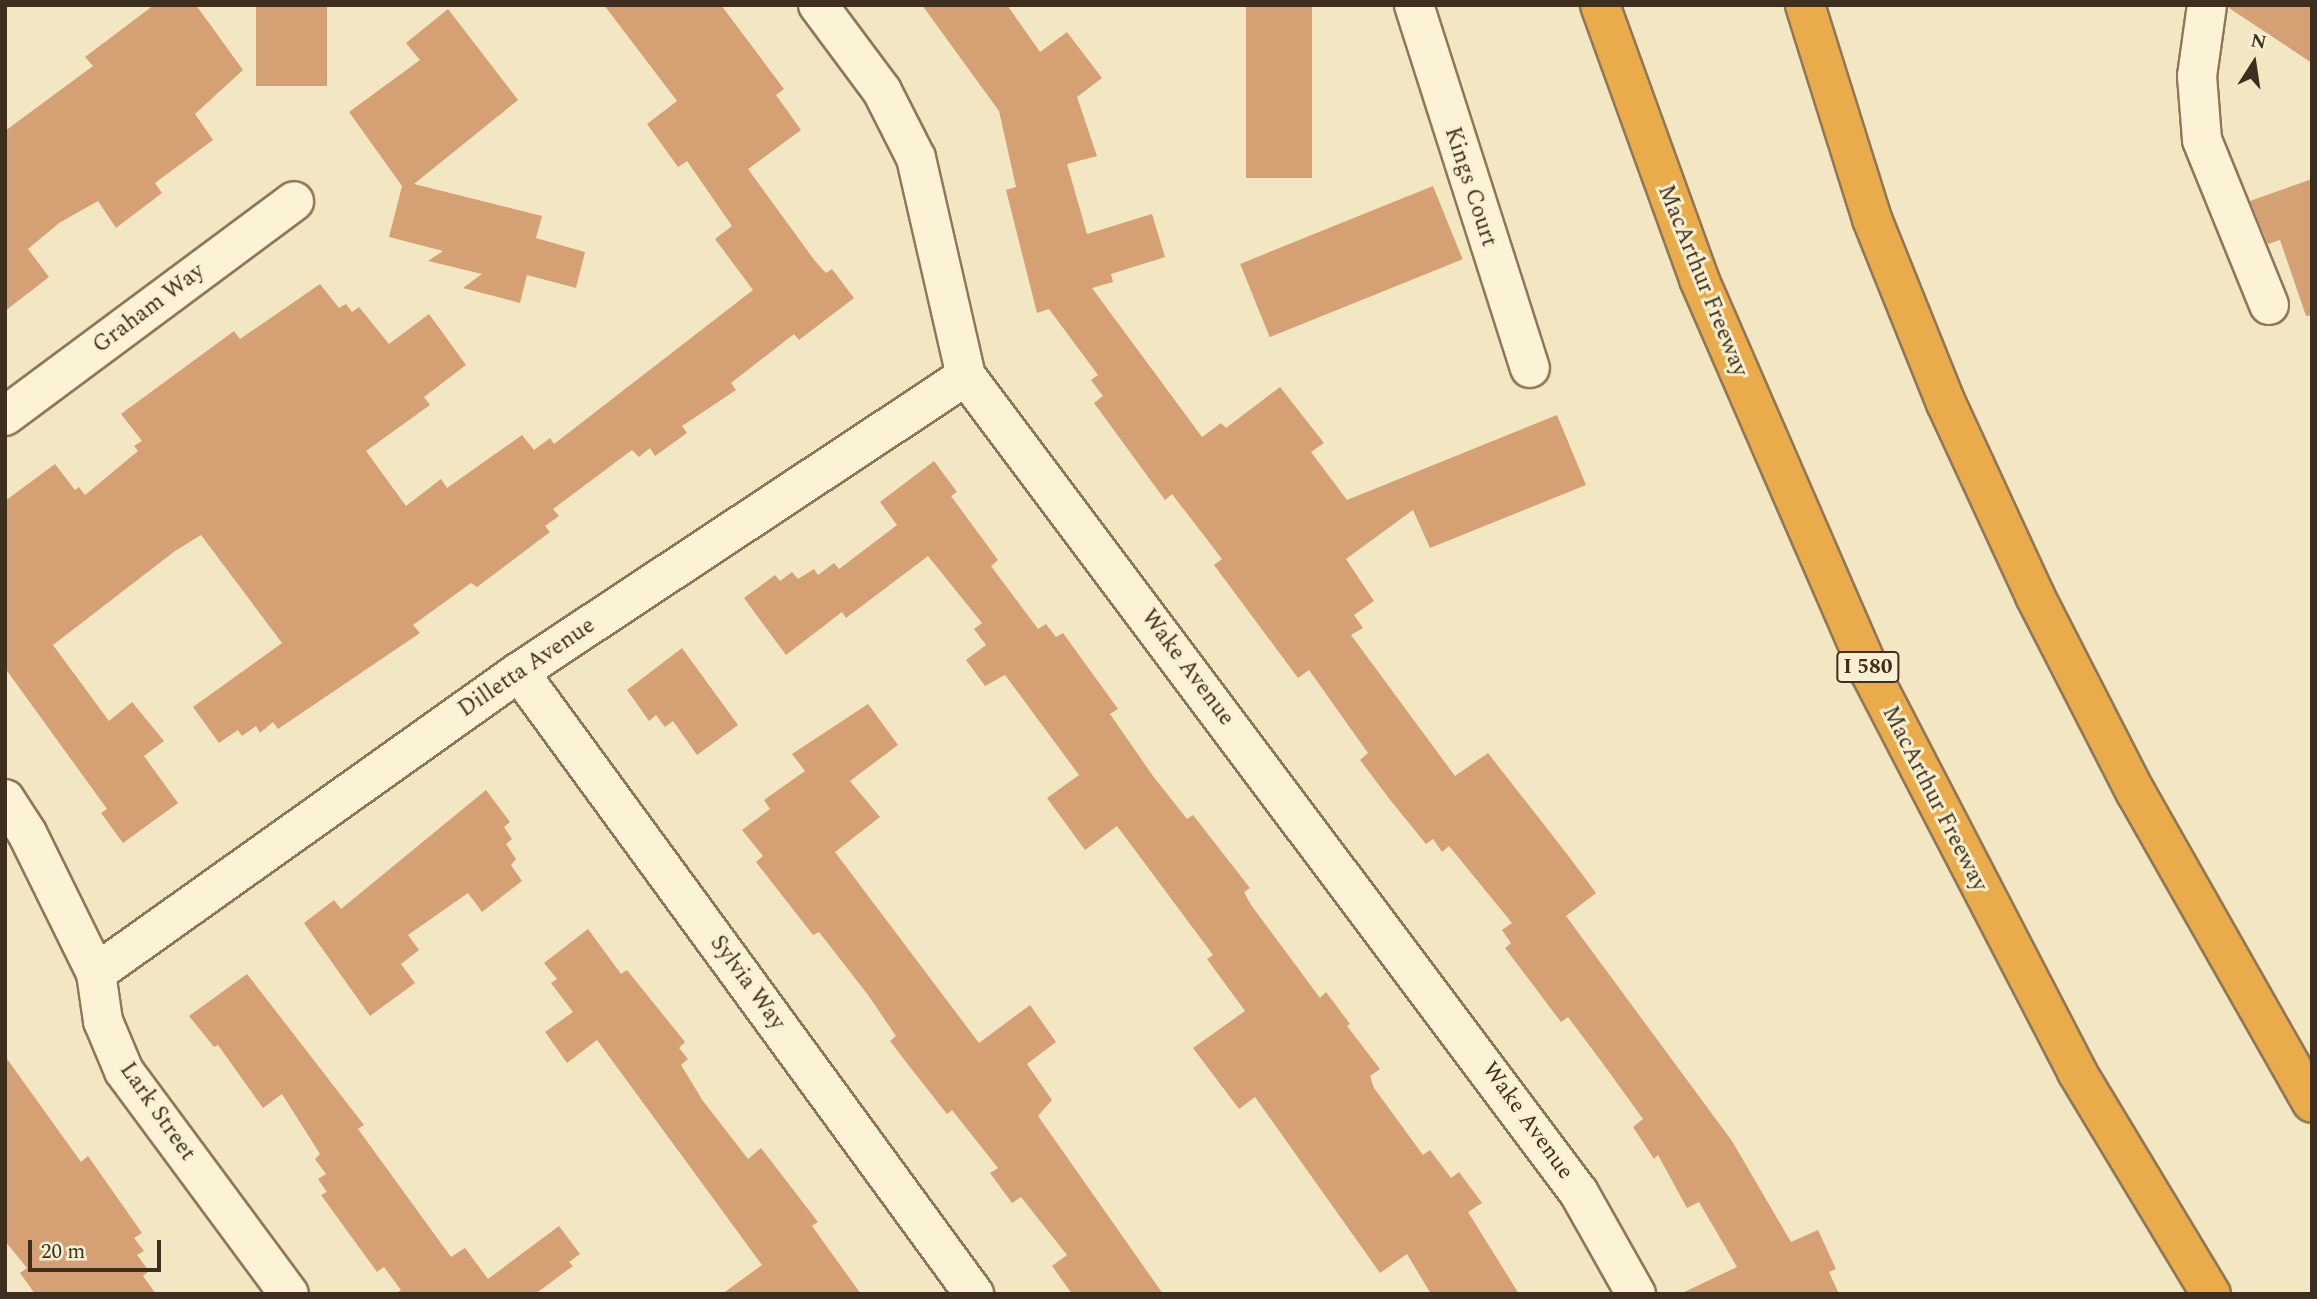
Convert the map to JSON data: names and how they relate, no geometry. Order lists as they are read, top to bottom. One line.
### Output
{"streets":{"highway":["MacArthur Freeway","I 580"],"street":["Kings Court","Graham Way","Dilletta Avenue","Wake Avenue","Sylvia Way","Lark Street"]},"crossings":[["Dilletta Avenue","Wake Avenue"],["Dilletta Avenue","Sylvia Way"],["Dilletta Avenue","Lark Street"]],"scale_bar":"20 m","north":"top"}
